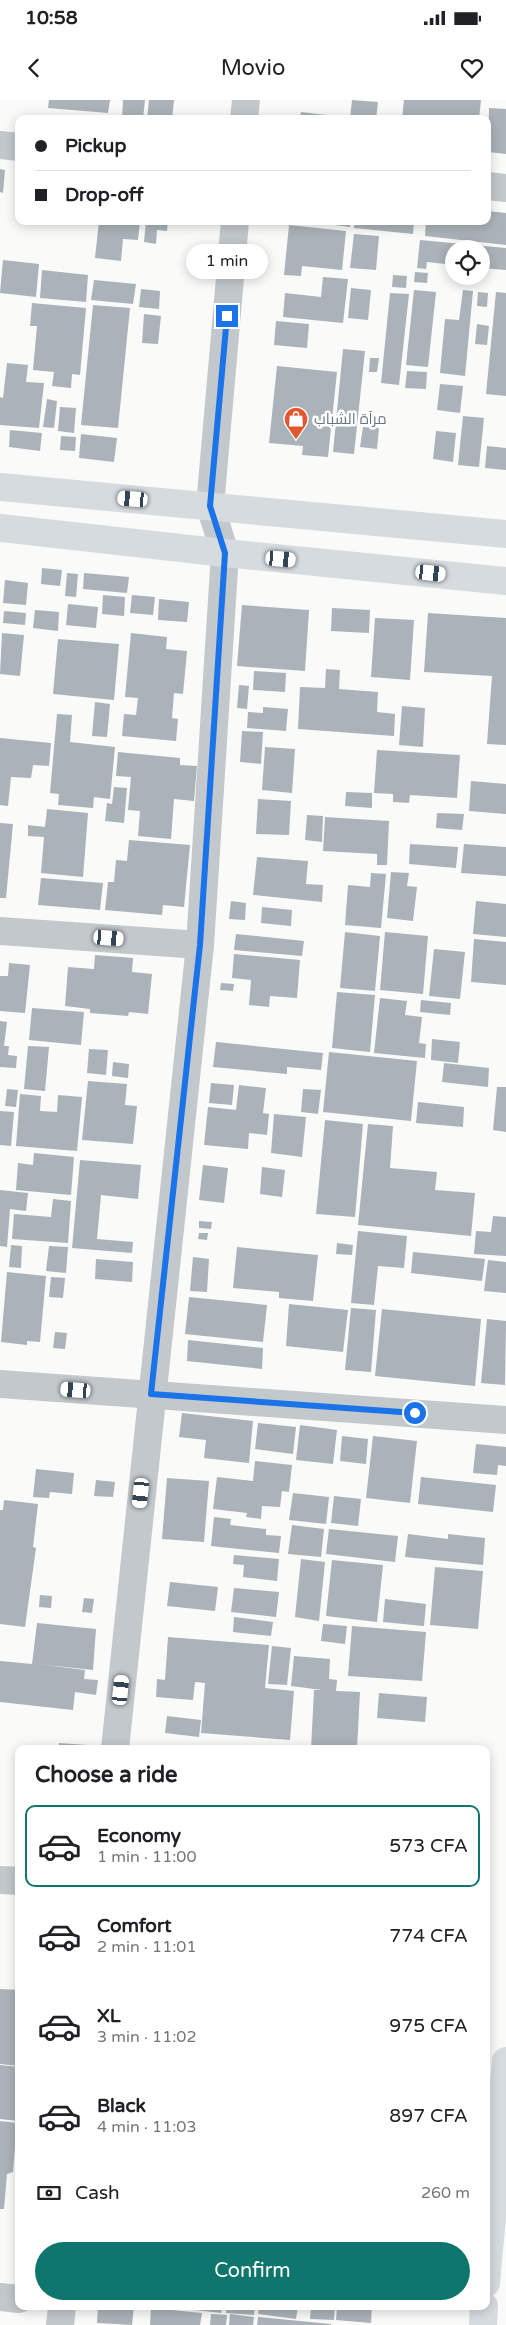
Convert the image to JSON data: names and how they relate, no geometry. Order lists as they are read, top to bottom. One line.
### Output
{"places":{"shop":["مرآة الشباب"]},"page":{"status":"10:58","header":"Movio","banner":["Pickup","Drop-off"],"bubble":"1 min","heading":"Choose a ride","list":[{"name":"Economy","note":"1 min · 11:00","value":"573 CFA"},{"name":"Comfort","note":"2 min · 11:01","value":"774 CFA"},{"name":"XL","note":"3 min · 11:02","value":"975 CFA"},{"name":"Black","note":"4 min · 11:03","value":"897 CFA"}],"pay":["Cash","260 m"],"buttons":"Confirm"}}
